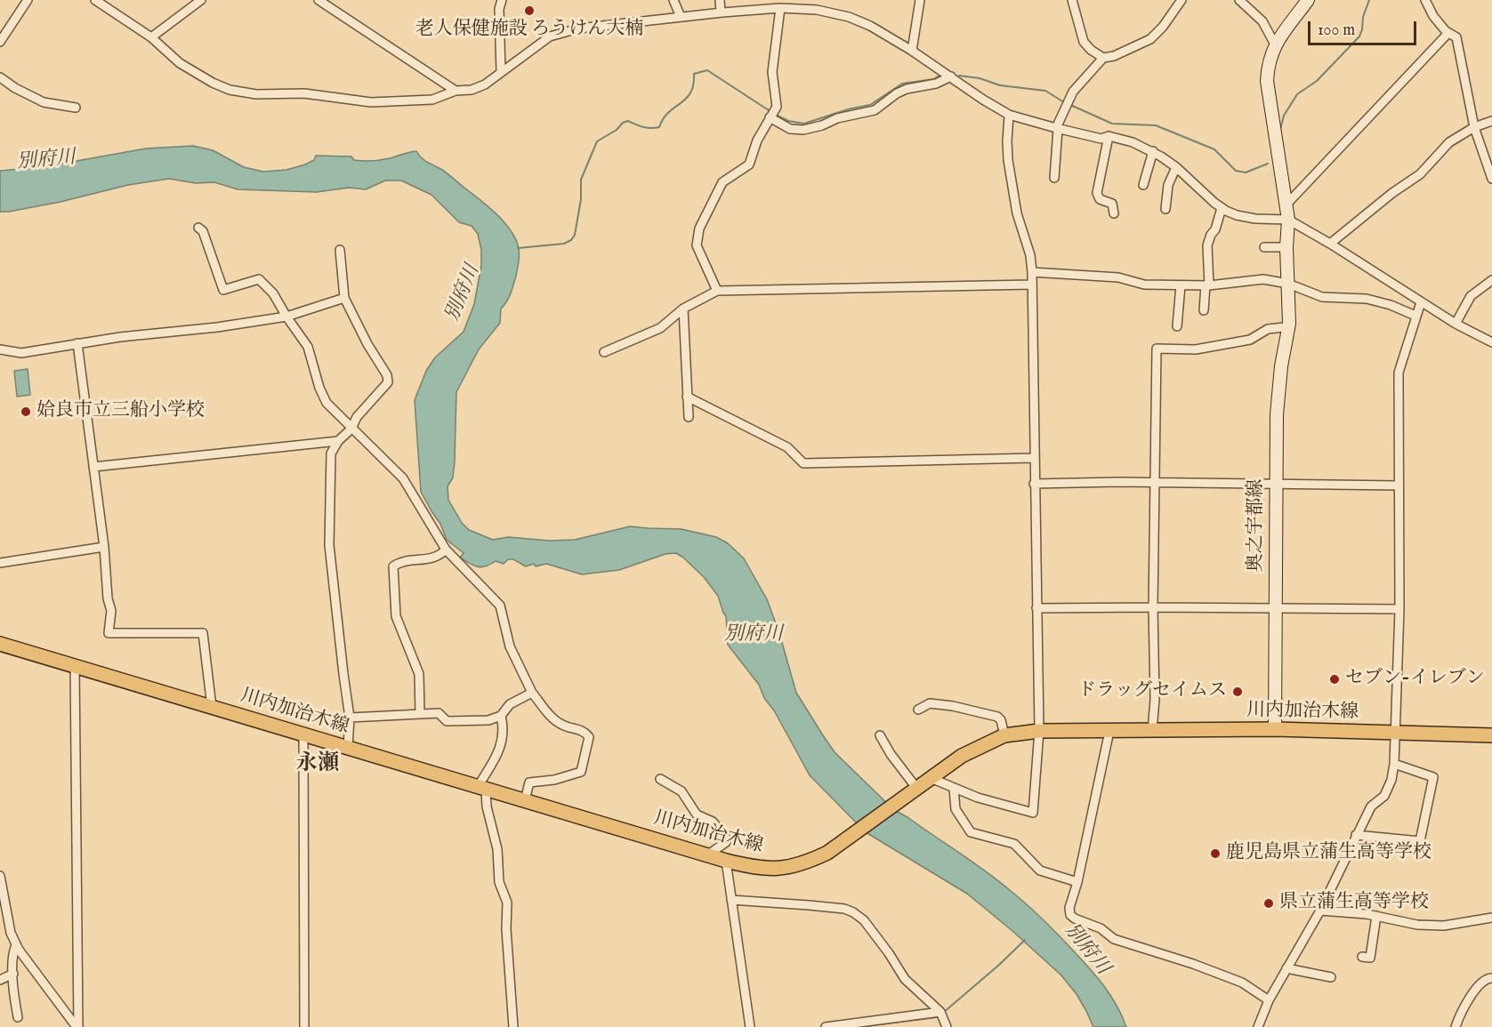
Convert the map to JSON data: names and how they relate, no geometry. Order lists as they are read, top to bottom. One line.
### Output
{"streets":{"main road":["川内加治木線"],"street":["奥之宇都線"]},"crossings":[["奥之宇都線","川内加治木線"]],"districts":["永瀬"],"water":["別府川"],"places":["老人保健施設 ろうけん大楠","姶良市立三船小学校","セブン-イレブン","ドラッグセイムス","鹿児島県立蒲生高等学校","県立蒲生高等学校"],"scale_bar":"100 m"}
